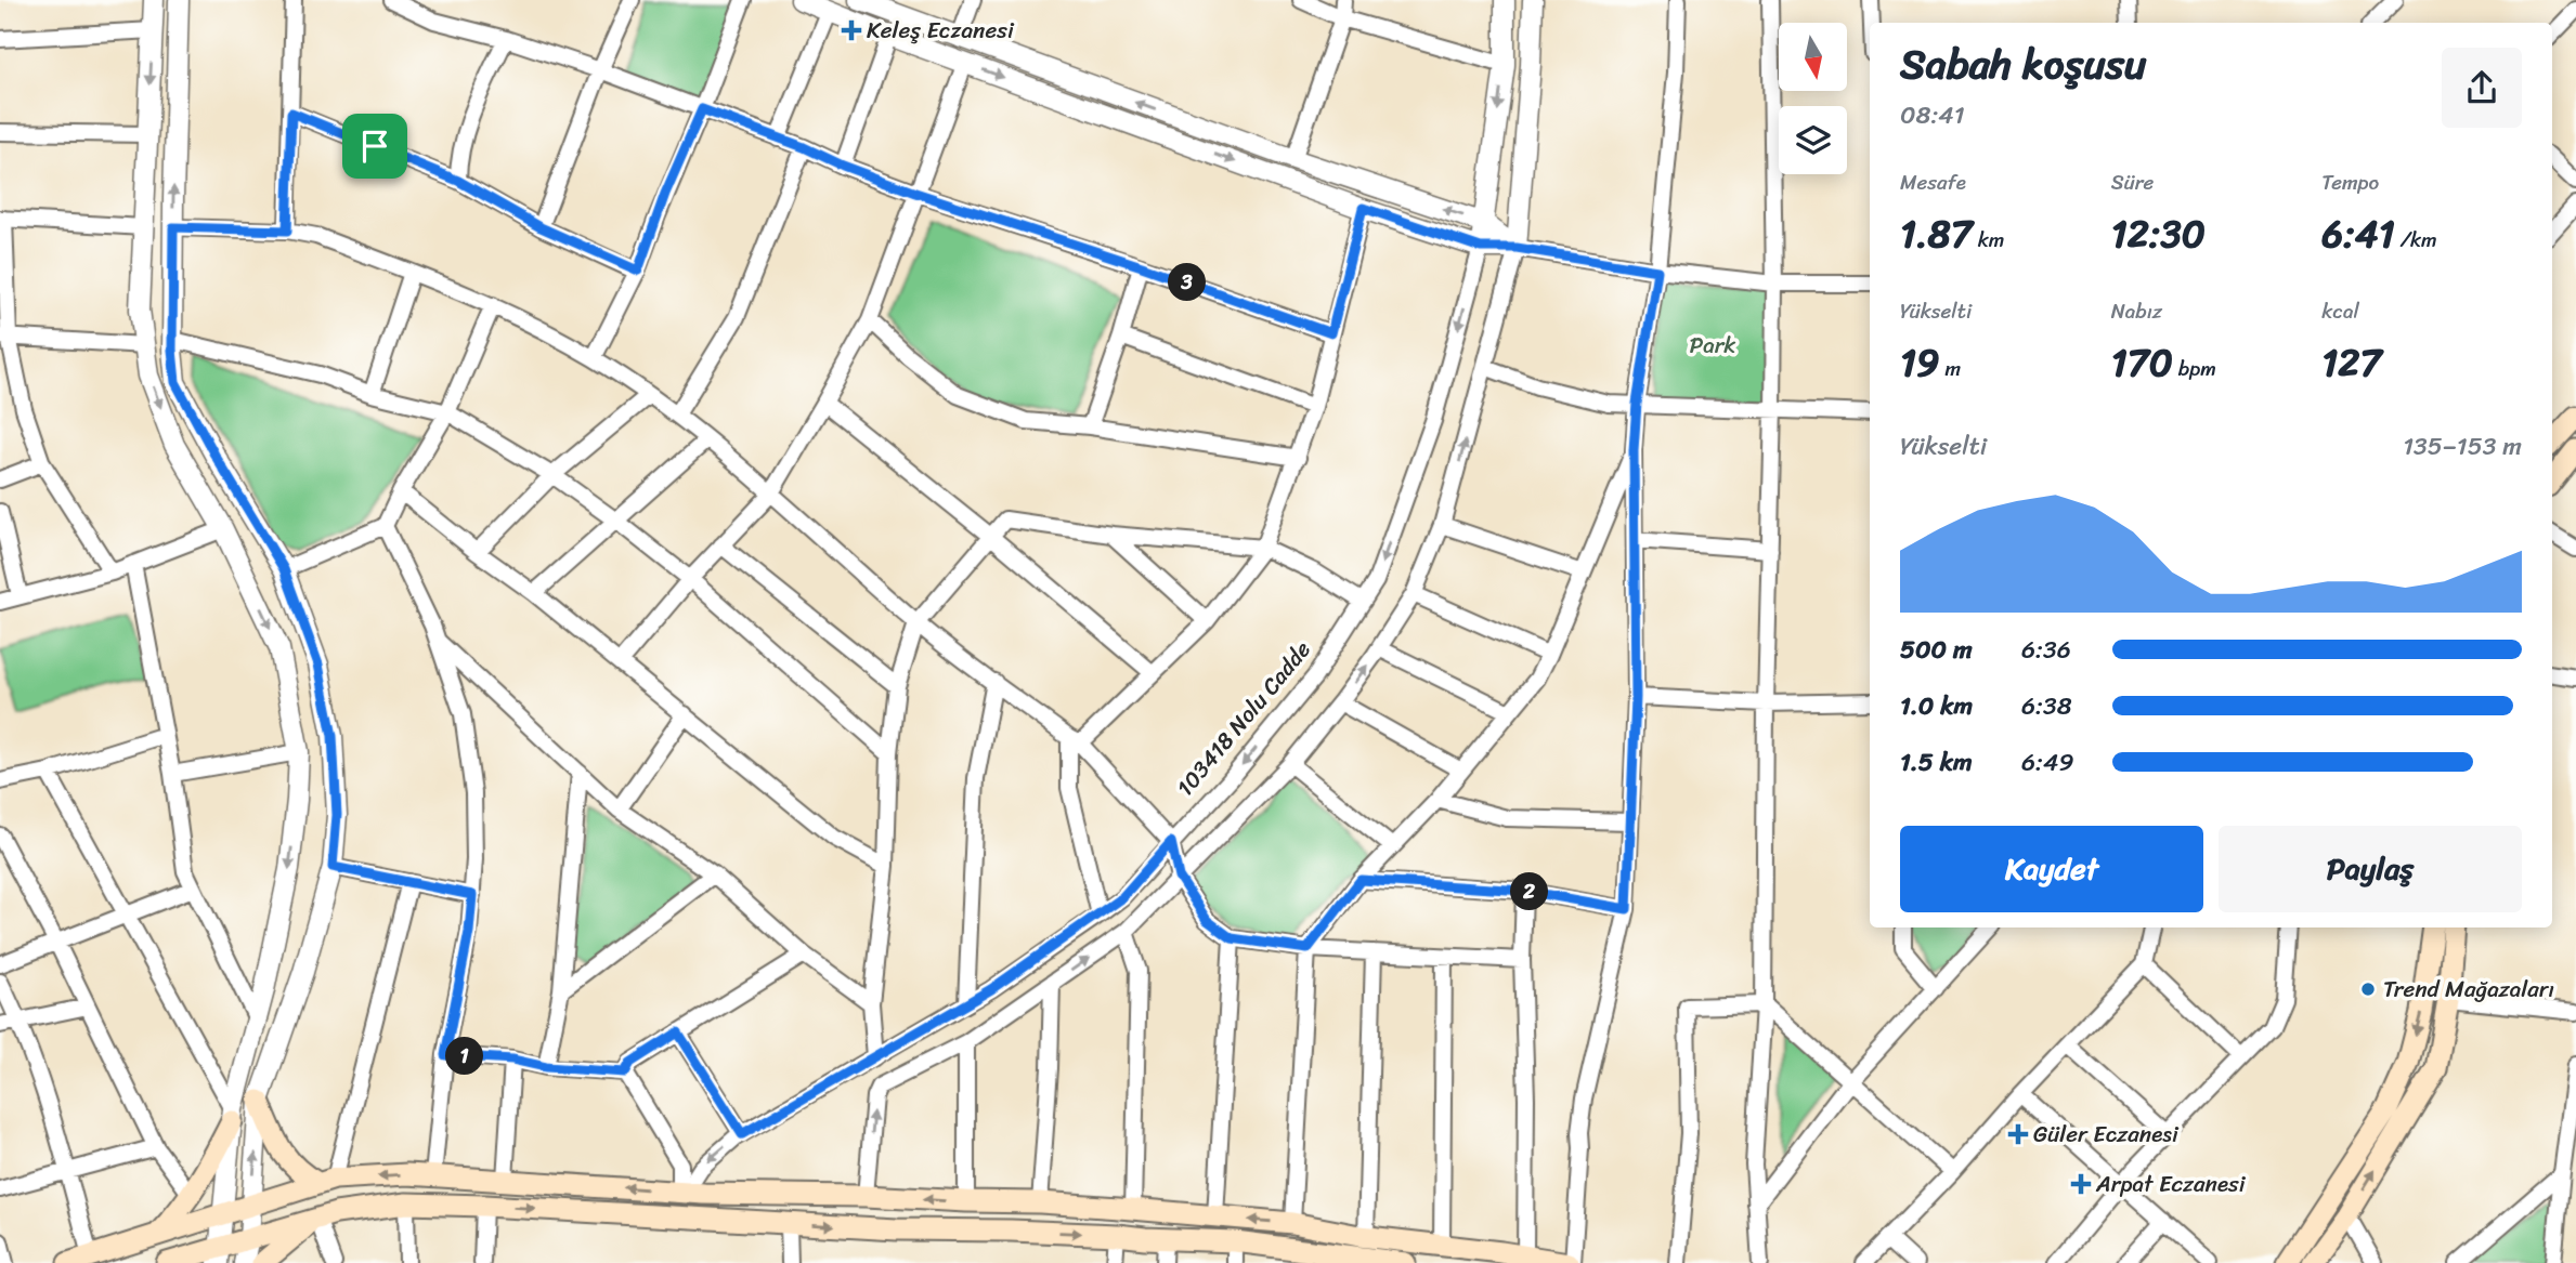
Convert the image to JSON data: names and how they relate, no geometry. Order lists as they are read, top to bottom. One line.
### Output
{"streets":{"street":["103418 Nolu Cadde"]},"parks":["Park"],"places":{"health":["Keleş Eczanesi","Güler Eczanesi","Arpat Eczanesi"],"other":["Trend Mağazaları"]},"north":"bottom","page":{"heading":["Sabah koşusu","08:41"],"stats":[["Mesafe","1.87 km"],["Süre","12:30"],["Tempo","6:41 /km"],["Yükselti","19 m"],["Nabız","170 bpm"],["kcal","127"]],"pins":["3","2","1"],"chart":["Yükselti","135–153 m"],"list":[{"name":"500 m","note":"6:36"},{"name":"1.0 km","note":"6:38"},{"name":"1.5 km","note":"6:49"}],"buttons":["Kaydet","Paylaş"]}}
